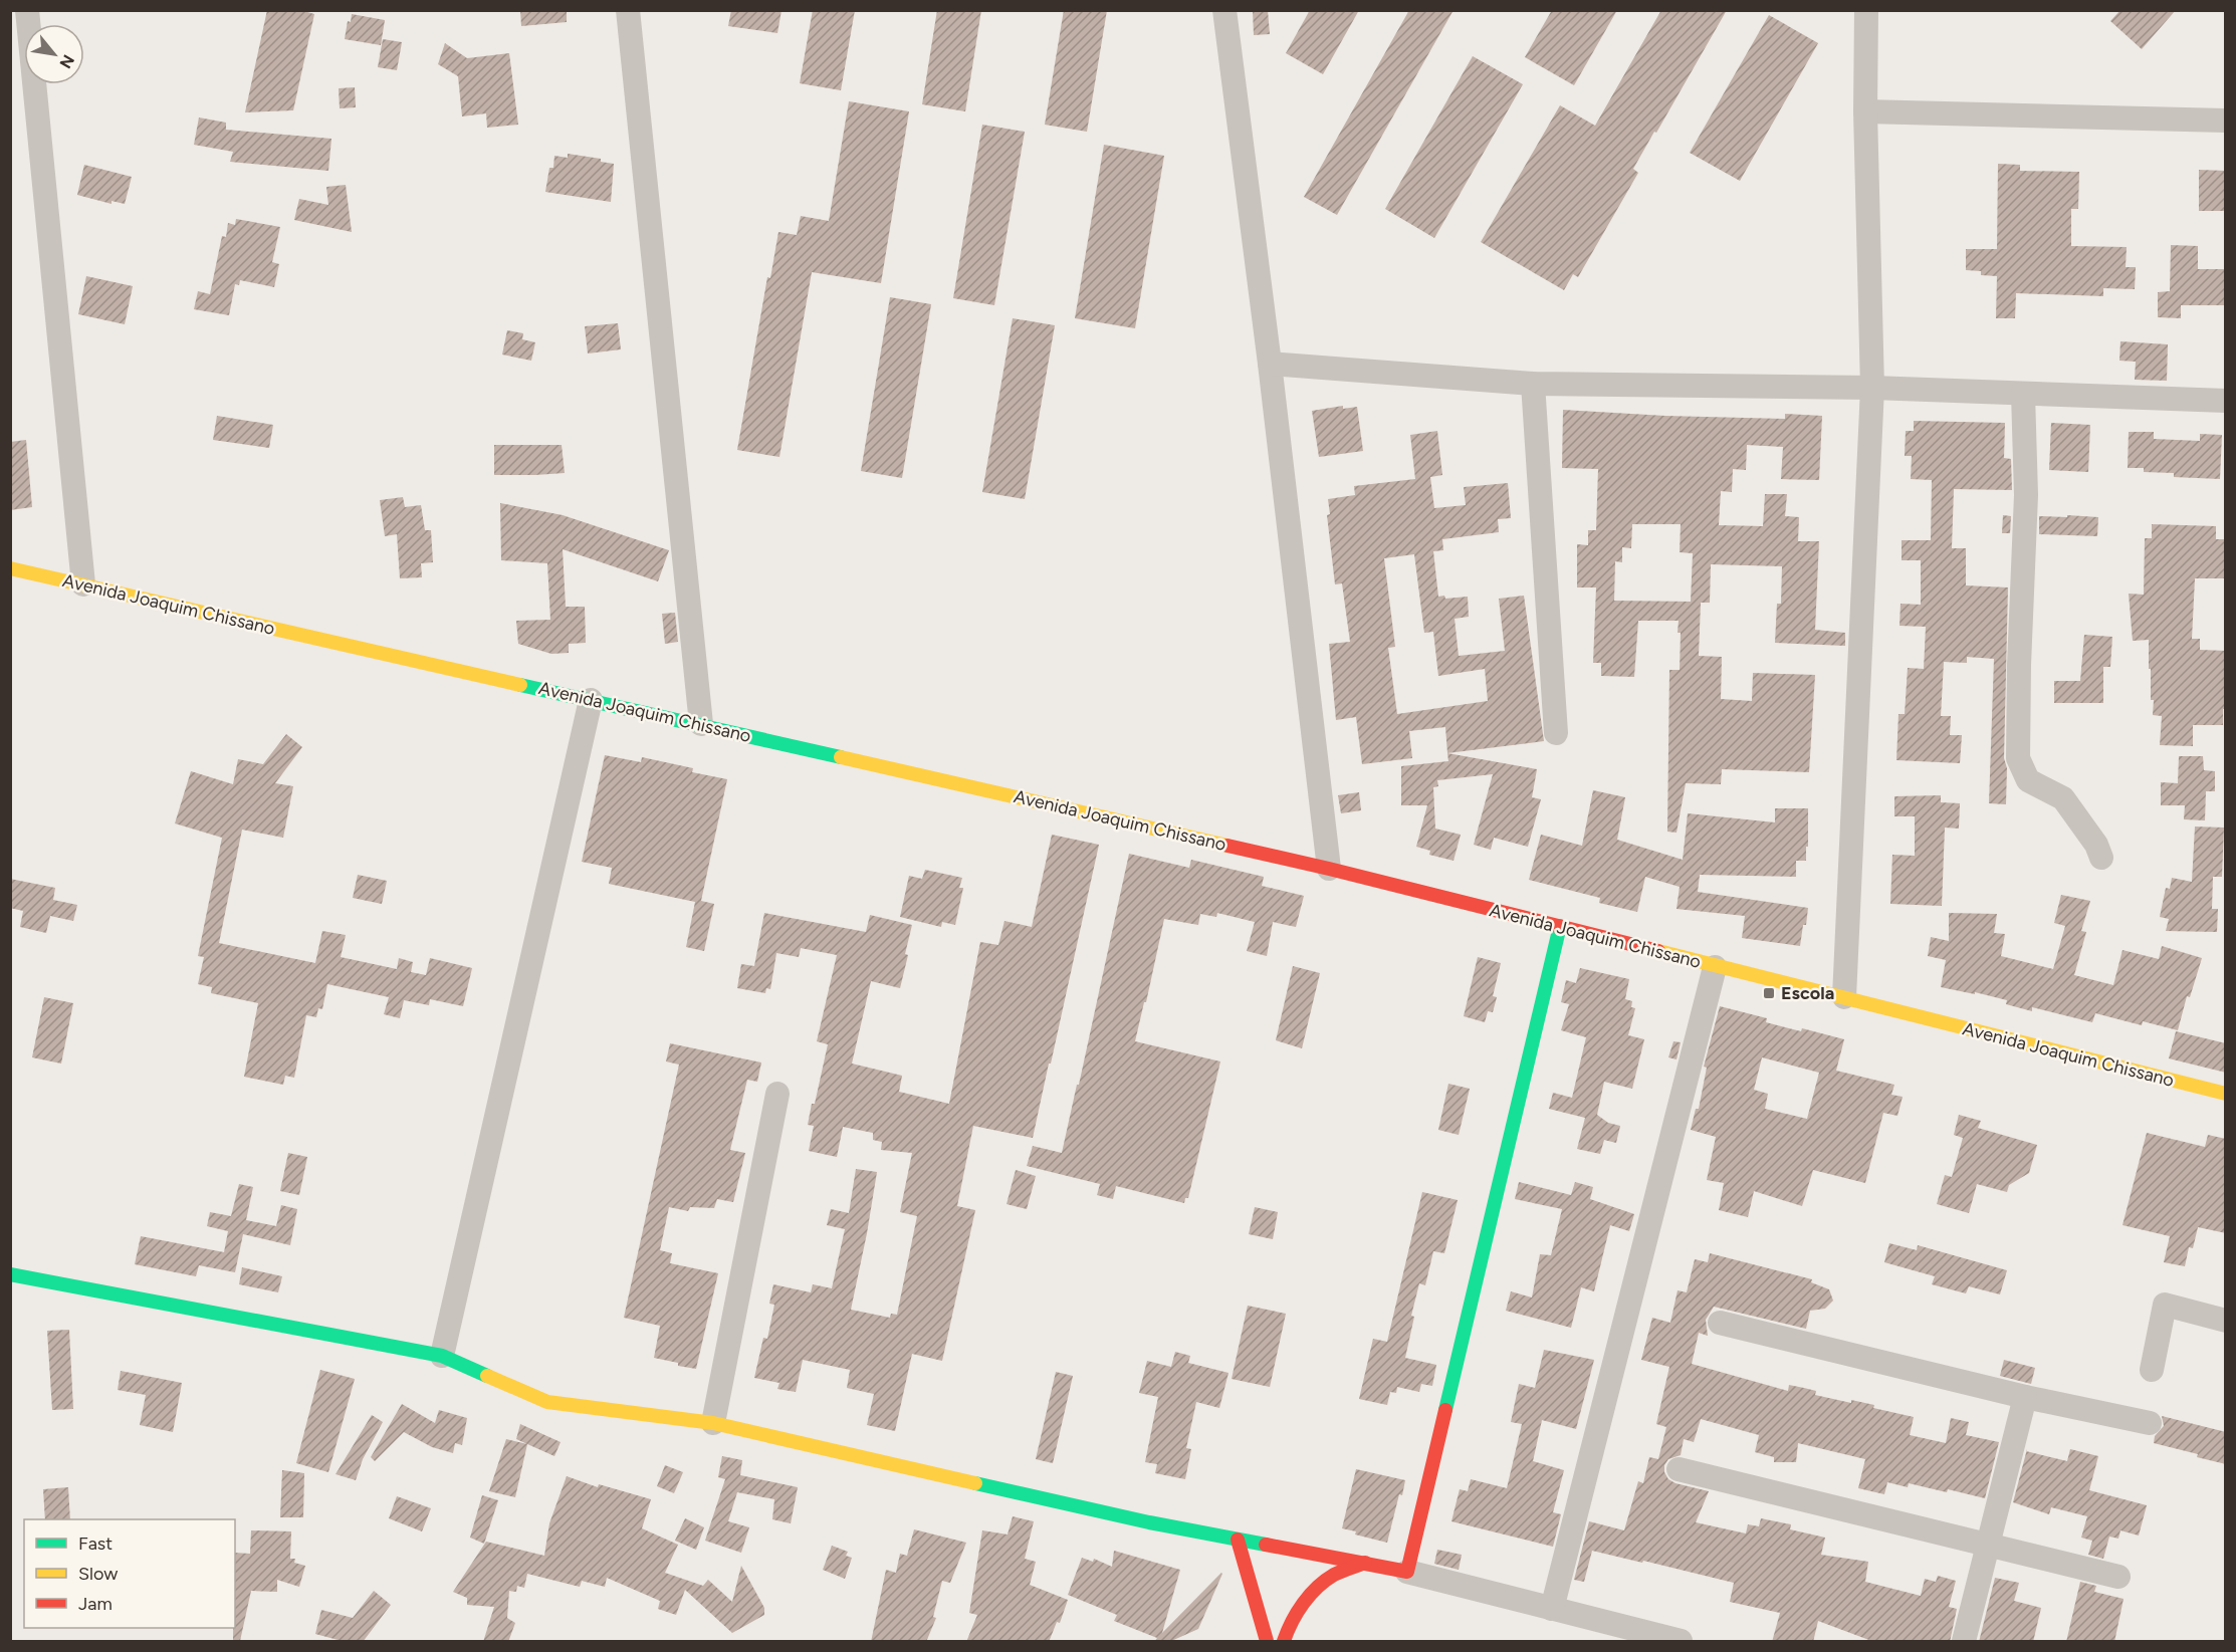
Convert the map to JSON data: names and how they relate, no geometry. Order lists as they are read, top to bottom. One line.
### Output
{"streets":{"street":["Avenida Joaquim Chissano"]},"places":{"transit":["Escola"]},"legend":["Fast","Slow","Jam"],"north":"bottom right"}
